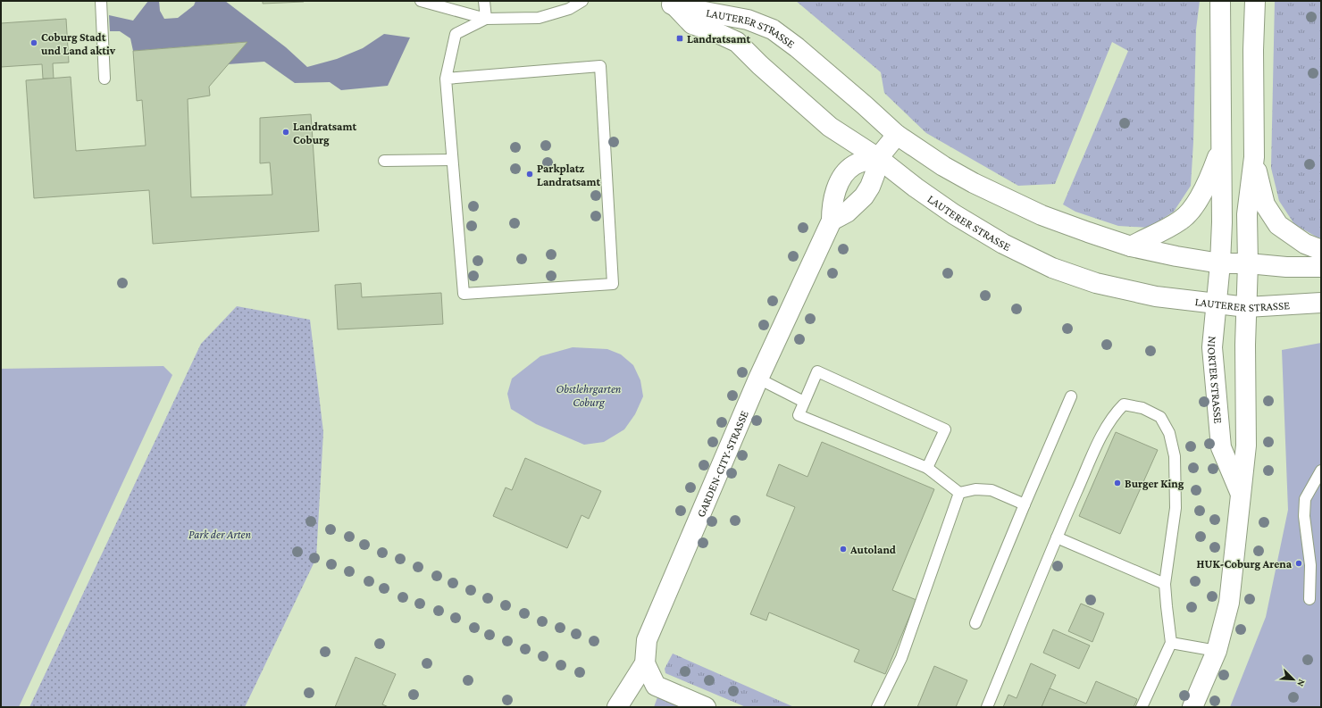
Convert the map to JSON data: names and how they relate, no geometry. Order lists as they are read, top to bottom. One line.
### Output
{"streets":{"main road":["LAUTERER STRASSE","NIORTER STRASSE","GARDEN-CITY-STRASSE"]},"crossings":[["LAUTERER STRASSE","NIORTER STRASSE"],["LAUTERER STRASSE","GARDEN-CITY-STRASSE"]],"parks":["Obstlehrgarten Coburg","Park der Arten"],"places":{"transit":["Landratsamt"],"other":["Coburg Stadt und Land aktiv","Landratsamt Coburg","Parkplatz Landratsamt","Burger King","Autoland","HUK-Coburg Arena"]},"north":"bottom right"}
